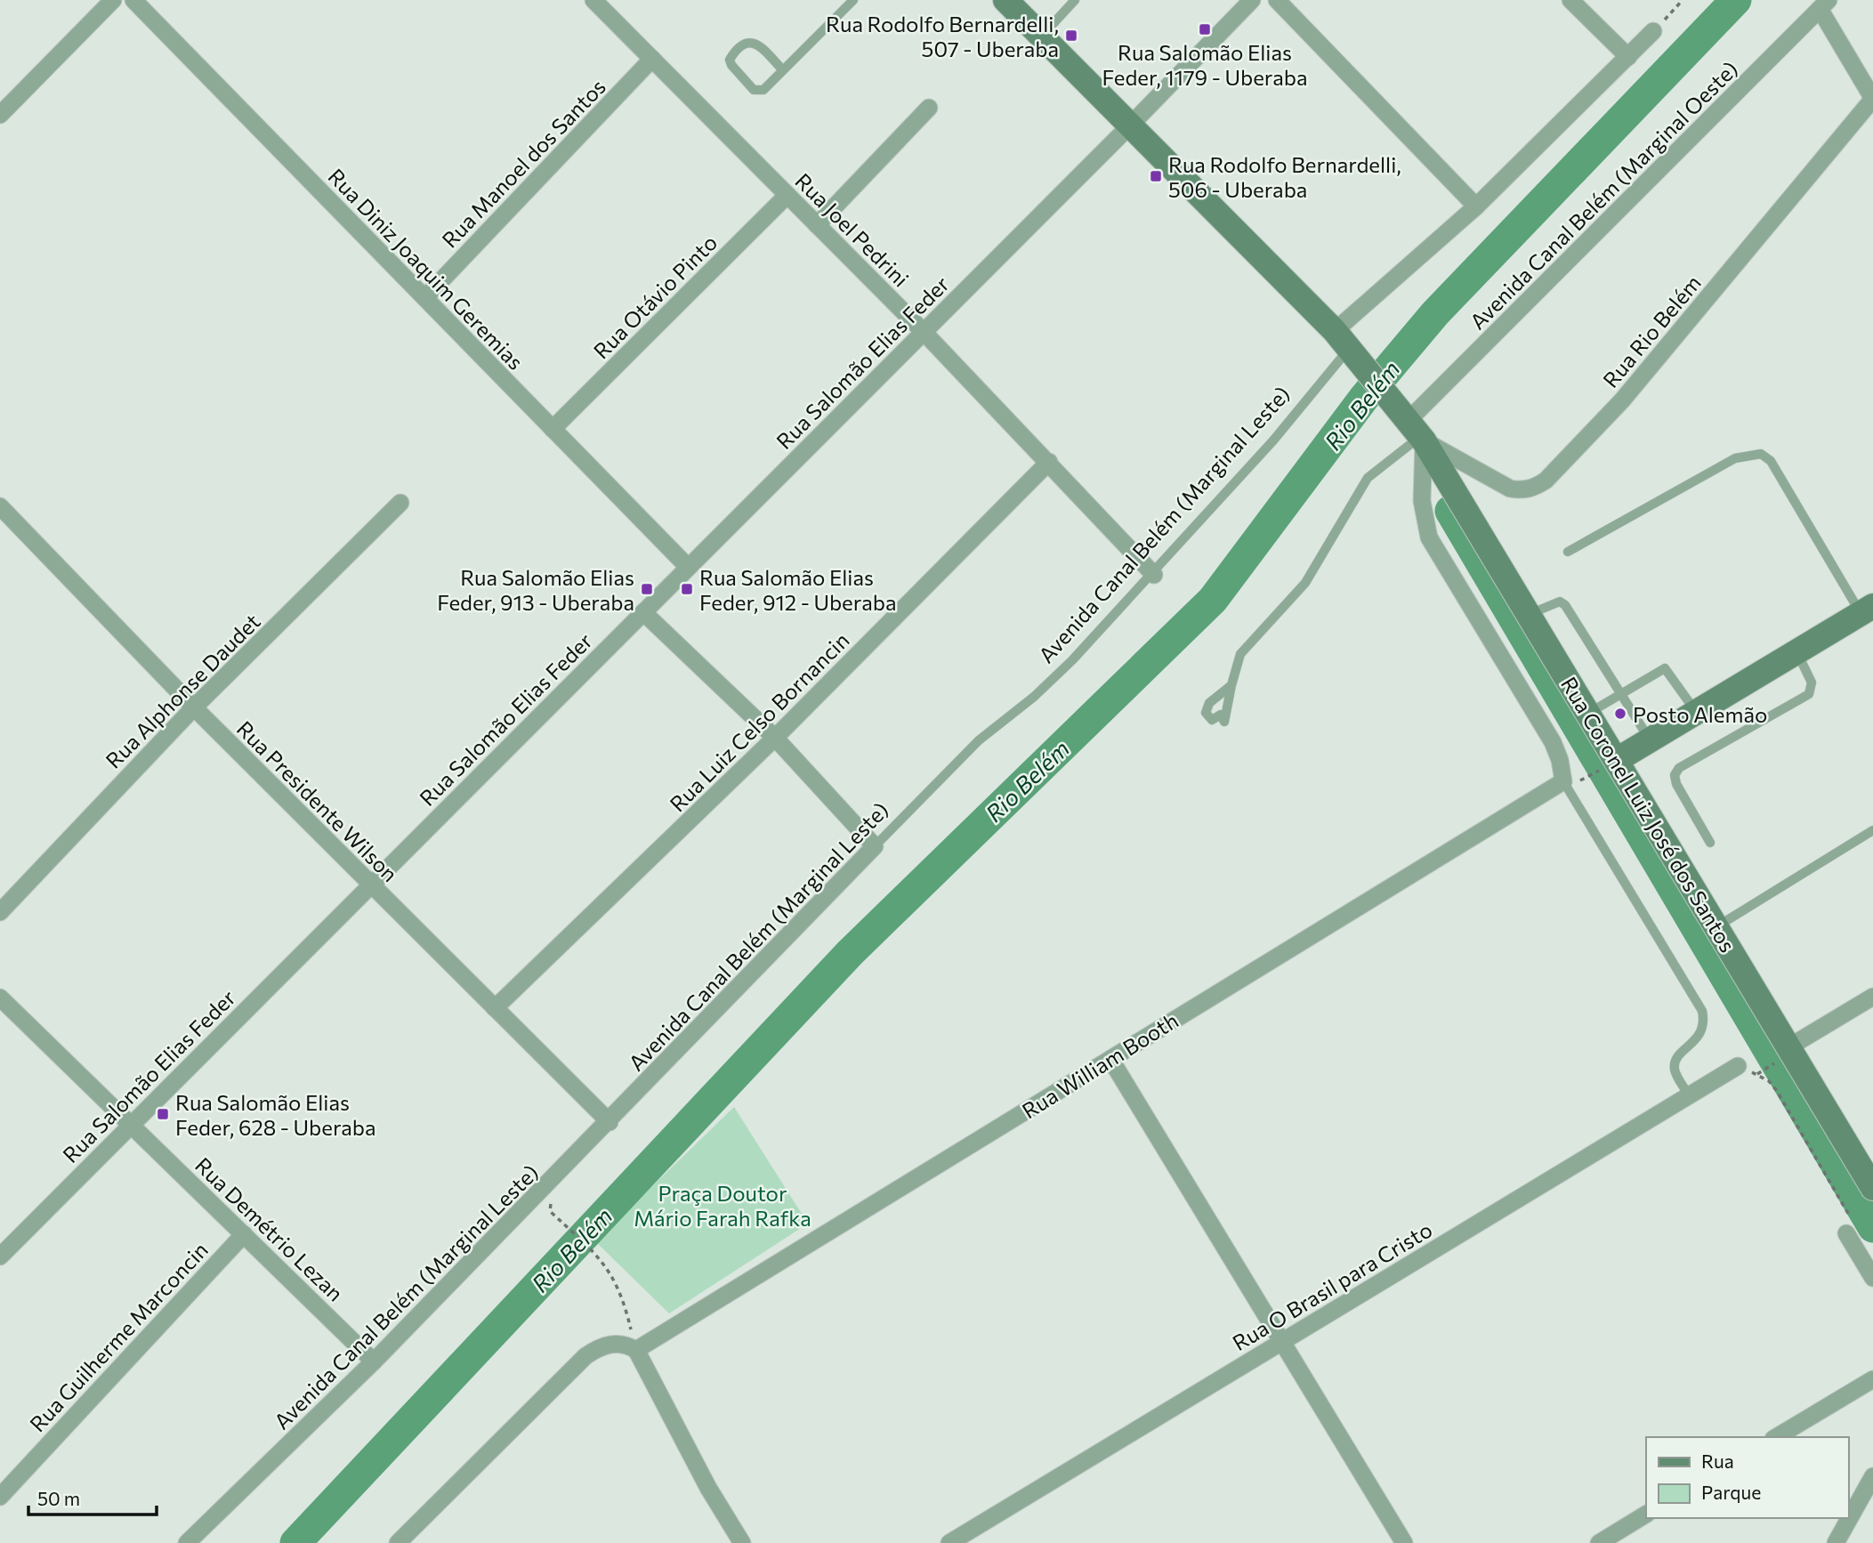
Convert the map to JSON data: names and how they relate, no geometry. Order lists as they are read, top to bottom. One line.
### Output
{"streets":{"street":["Rua Manoel dos Santos","Avenida Canal Belém (Marginal Oeste)","Rua Joel Pedrini","Rua Diniz Joaquim Geremias","Rua Otávio Pinto","Rua Rio Belém","Rua Salomão Elias Feder","Avenida Canal Belém (Marginal Leste)","Rua Alphonse Daudet","Rua Luiz Celso Bornancin","Rua Presidente Wilson","Rua Coronel Luiz José dos Santos","Rua William Booth","Rua Demétrio Lezan","Rua O Brasil para Cristo","Rua Guilherme Marconcin"]},"crossings":[["Rua Manoel dos Santos","Rua Joel Pedrini"],["Rua Manoel dos Santos","Rua Diniz Joaquim Geremias"],["Avenida Canal Belém (Marginal Oeste)","Rua Rio Belém"],["Avenida Canal Belém (Marginal Oeste)","Rua Coronel Luiz José dos Santos"],["Rua Joel Pedrini","Rua Otávio Pinto"],["Rua Joel Pedrini","Rua Salomão Elias Feder"],["Rua Joel Pedrini","Avenida Canal Belém (Marginal Leste)"],["Rua Joel Pedrini","Rua Luiz Celso Bornancin"],["Rua Diniz Joaquim Geremias","Rua Otávio Pinto"],["Rua Diniz Joaquim Geremias","Rua Salomão Elias Feder"],["Rua Rio Belém","Rua Coronel Luiz José dos Santos"],["Rua Salomão Elias Feder","Rua Presidente Wilson"],["Rua Salomão Elias Feder","Rua Demétrio Lezan"],["Avenida Canal Belém (Marginal Leste)","Rua Presidente Wilson"],["Avenida Canal Belém (Marginal Leste)","Rua Demétrio Lezan"],["Rua Alphonse Daudet","Rua Presidente Wilson"],["Rua Luiz Celso Bornancin","Rua Presidente Wilson"],["Rua Coronel Luiz José dos Santos","Rua William Booth"],["Rua Demétrio Lezan","Rua Guilherme Marconcin"]],"water":["Rio Belém"],"parks":["Praça Doutor Mário Farah Rafka"],"places":{"transit":["Rua Salomão Elias Feder, 1179 - Uberaba","Rua Rodolfo Bernardelli, 507 - Uberaba","Rua Rodolfo Bernardelli, 506 - Uberaba","Rua Salomão Elias Feder, 913 - Uberaba","Rua Salomão Elias Feder, 912 - Uberaba","Rua Salomão Elias Feder, 628 - Uberaba"],"other":["Posto Alemão"]},"legend":["Rua","Parque"],"scale_bar":"50 m"}
